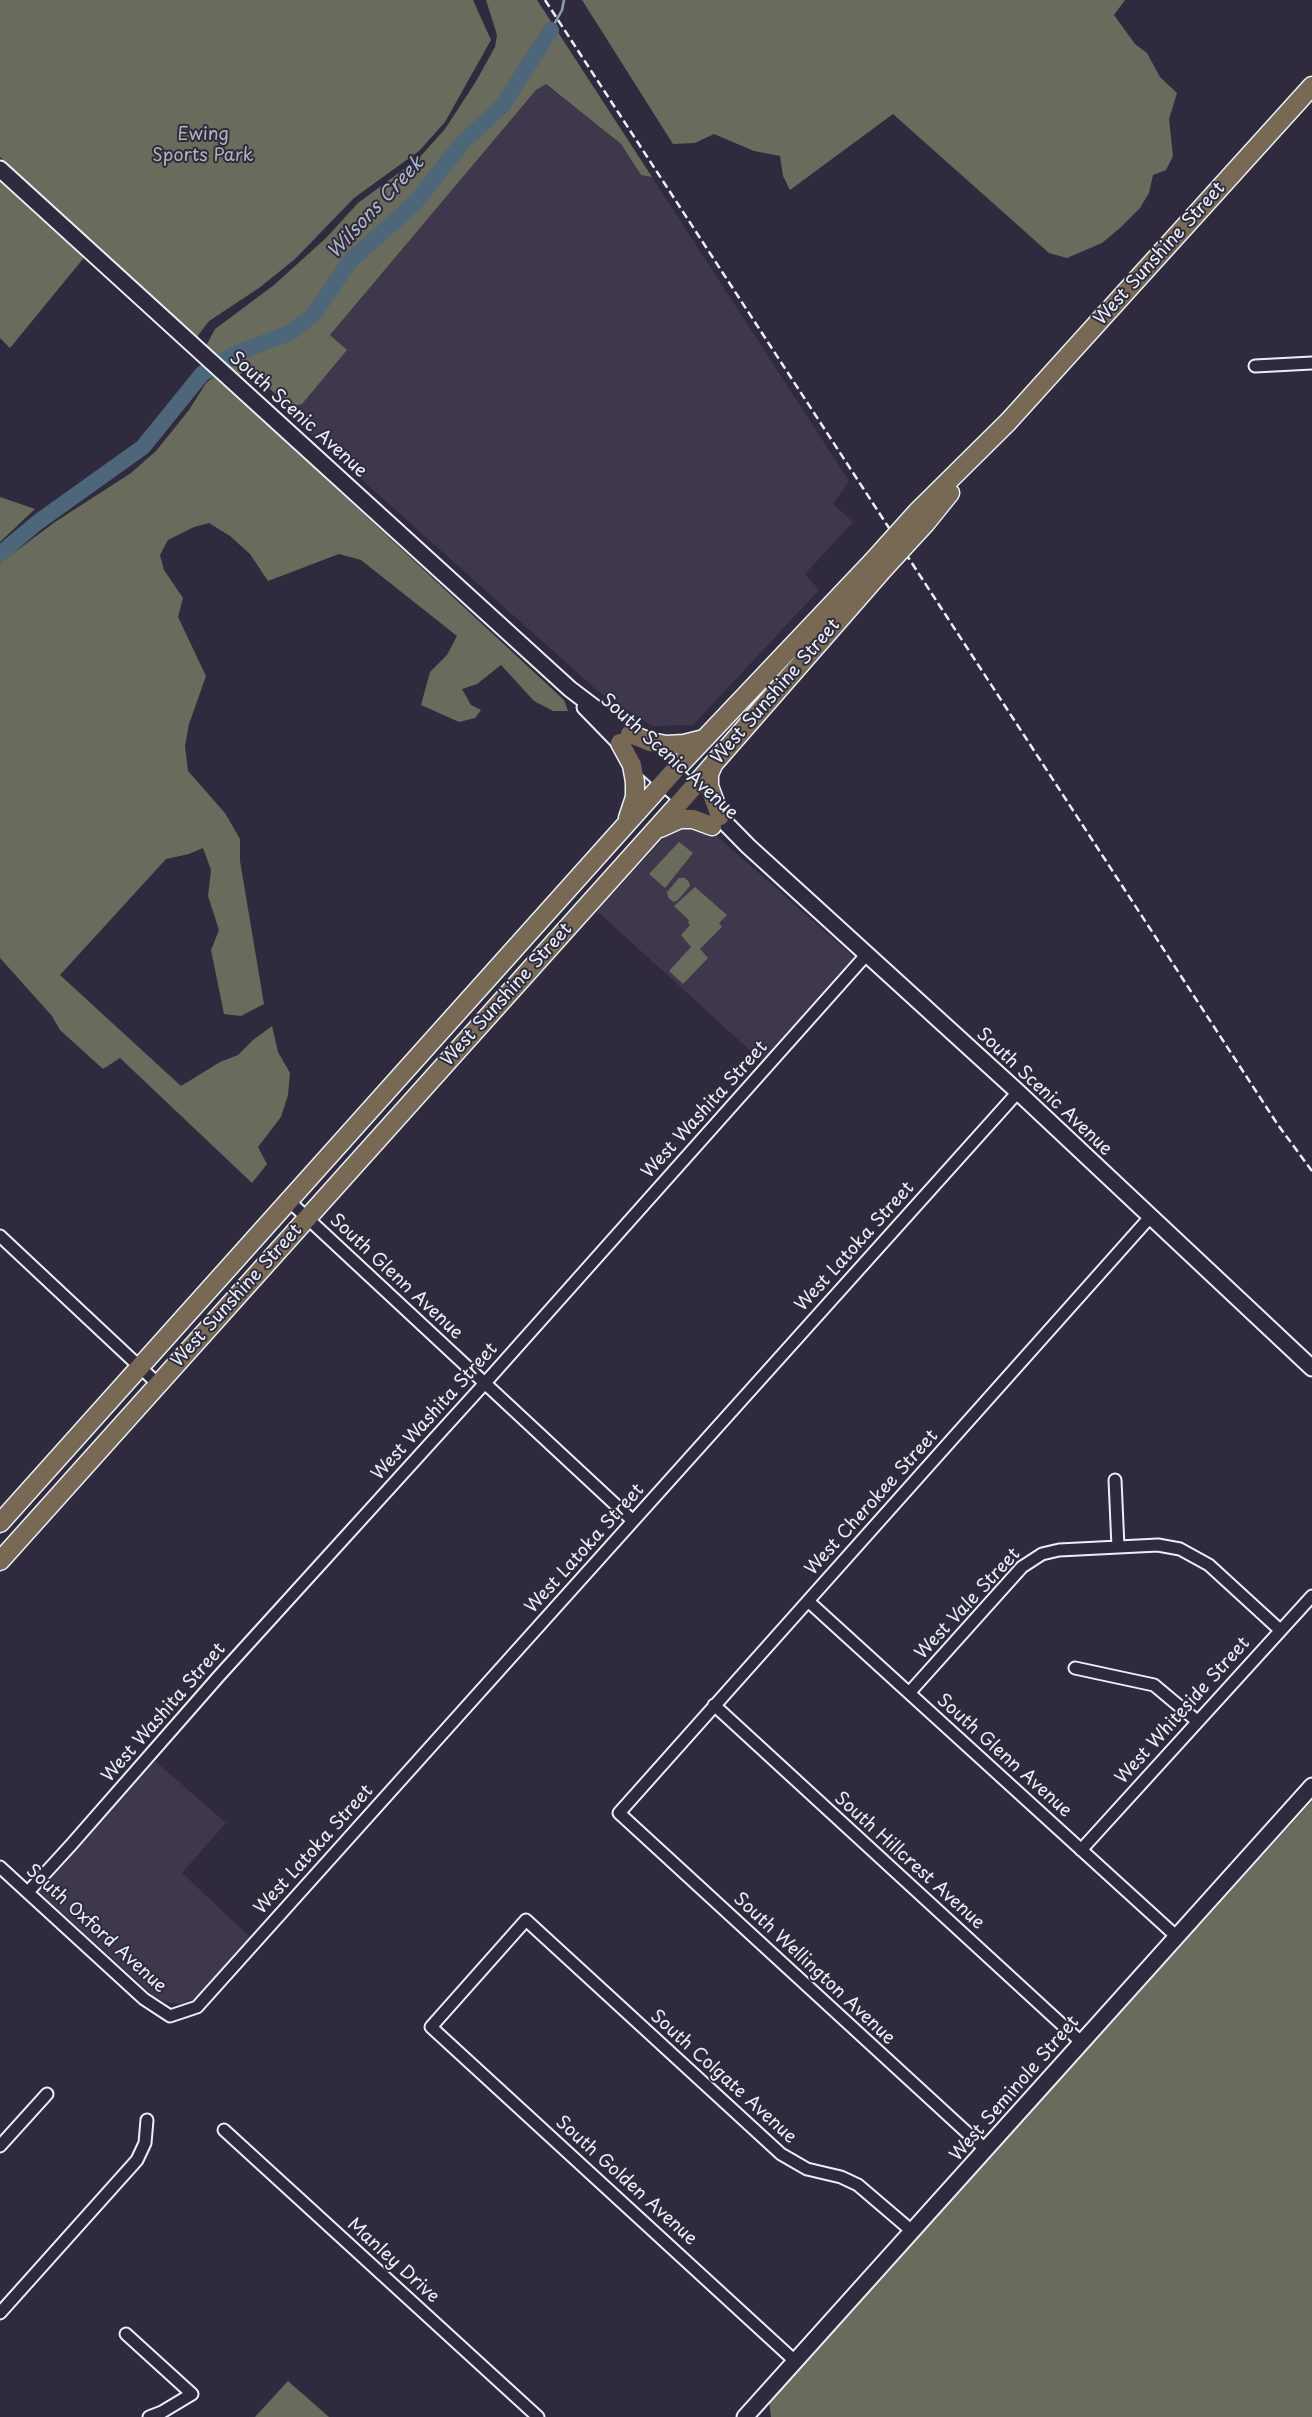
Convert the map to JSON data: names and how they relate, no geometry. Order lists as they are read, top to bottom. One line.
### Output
{"streets":{"main road":["West Sunshine Street","South Scenic Avenue","West Seminole Street"],"street":["West Washita Street","West Latoka Street","South Glenn Avenue","West Cherokee Street","West Vale Street","West Whiteside Street","South Hillcrest Avenue","South Oxford Avenue","South Wellington Avenue","South Colgate Avenue","South Golden Avenue","Manley Drive"]},"crossings":[["West Sunshine Street","South Scenic Avenue"],["West Sunshine Street","South Glenn Avenue"],["South Scenic Avenue","West Washita Street"],["South Scenic Avenue","West Latoka Street"],["South Scenic Avenue","West Cherokee Street"],["West Washita Street","South Glenn Avenue"],["West Washita Street","South Oxford Avenue"],["West Latoka Street","South Glenn Avenue"],["West Latoka Street","South Oxford Avenue"],["South Glenn Avenue","West Cherokee Street"],["South Glenn Avenue","West Vale Street"],["South Glenn Avenue","West Whiteside Street"],["South Glenn Avenue","West Seminole Street"],["West Cherokee Street","South Hillcrest Avenue"],["West Cherokee Street","South Wellington Avenue"],["West Vale Street","West Whiteside Street"],["South Hillcrest Avenue","West Seminole Street"],["South Wellington Avenue","West Seminole Street"],["South Colgate Avenue","West Seminole Street"],["South Colgate Avenue","South Golden Avenue"],["West Seminole Street","South Golden Avenue"]],"water":["Wilsons Creek"],"parks":["Ewing Sports Park"]}
